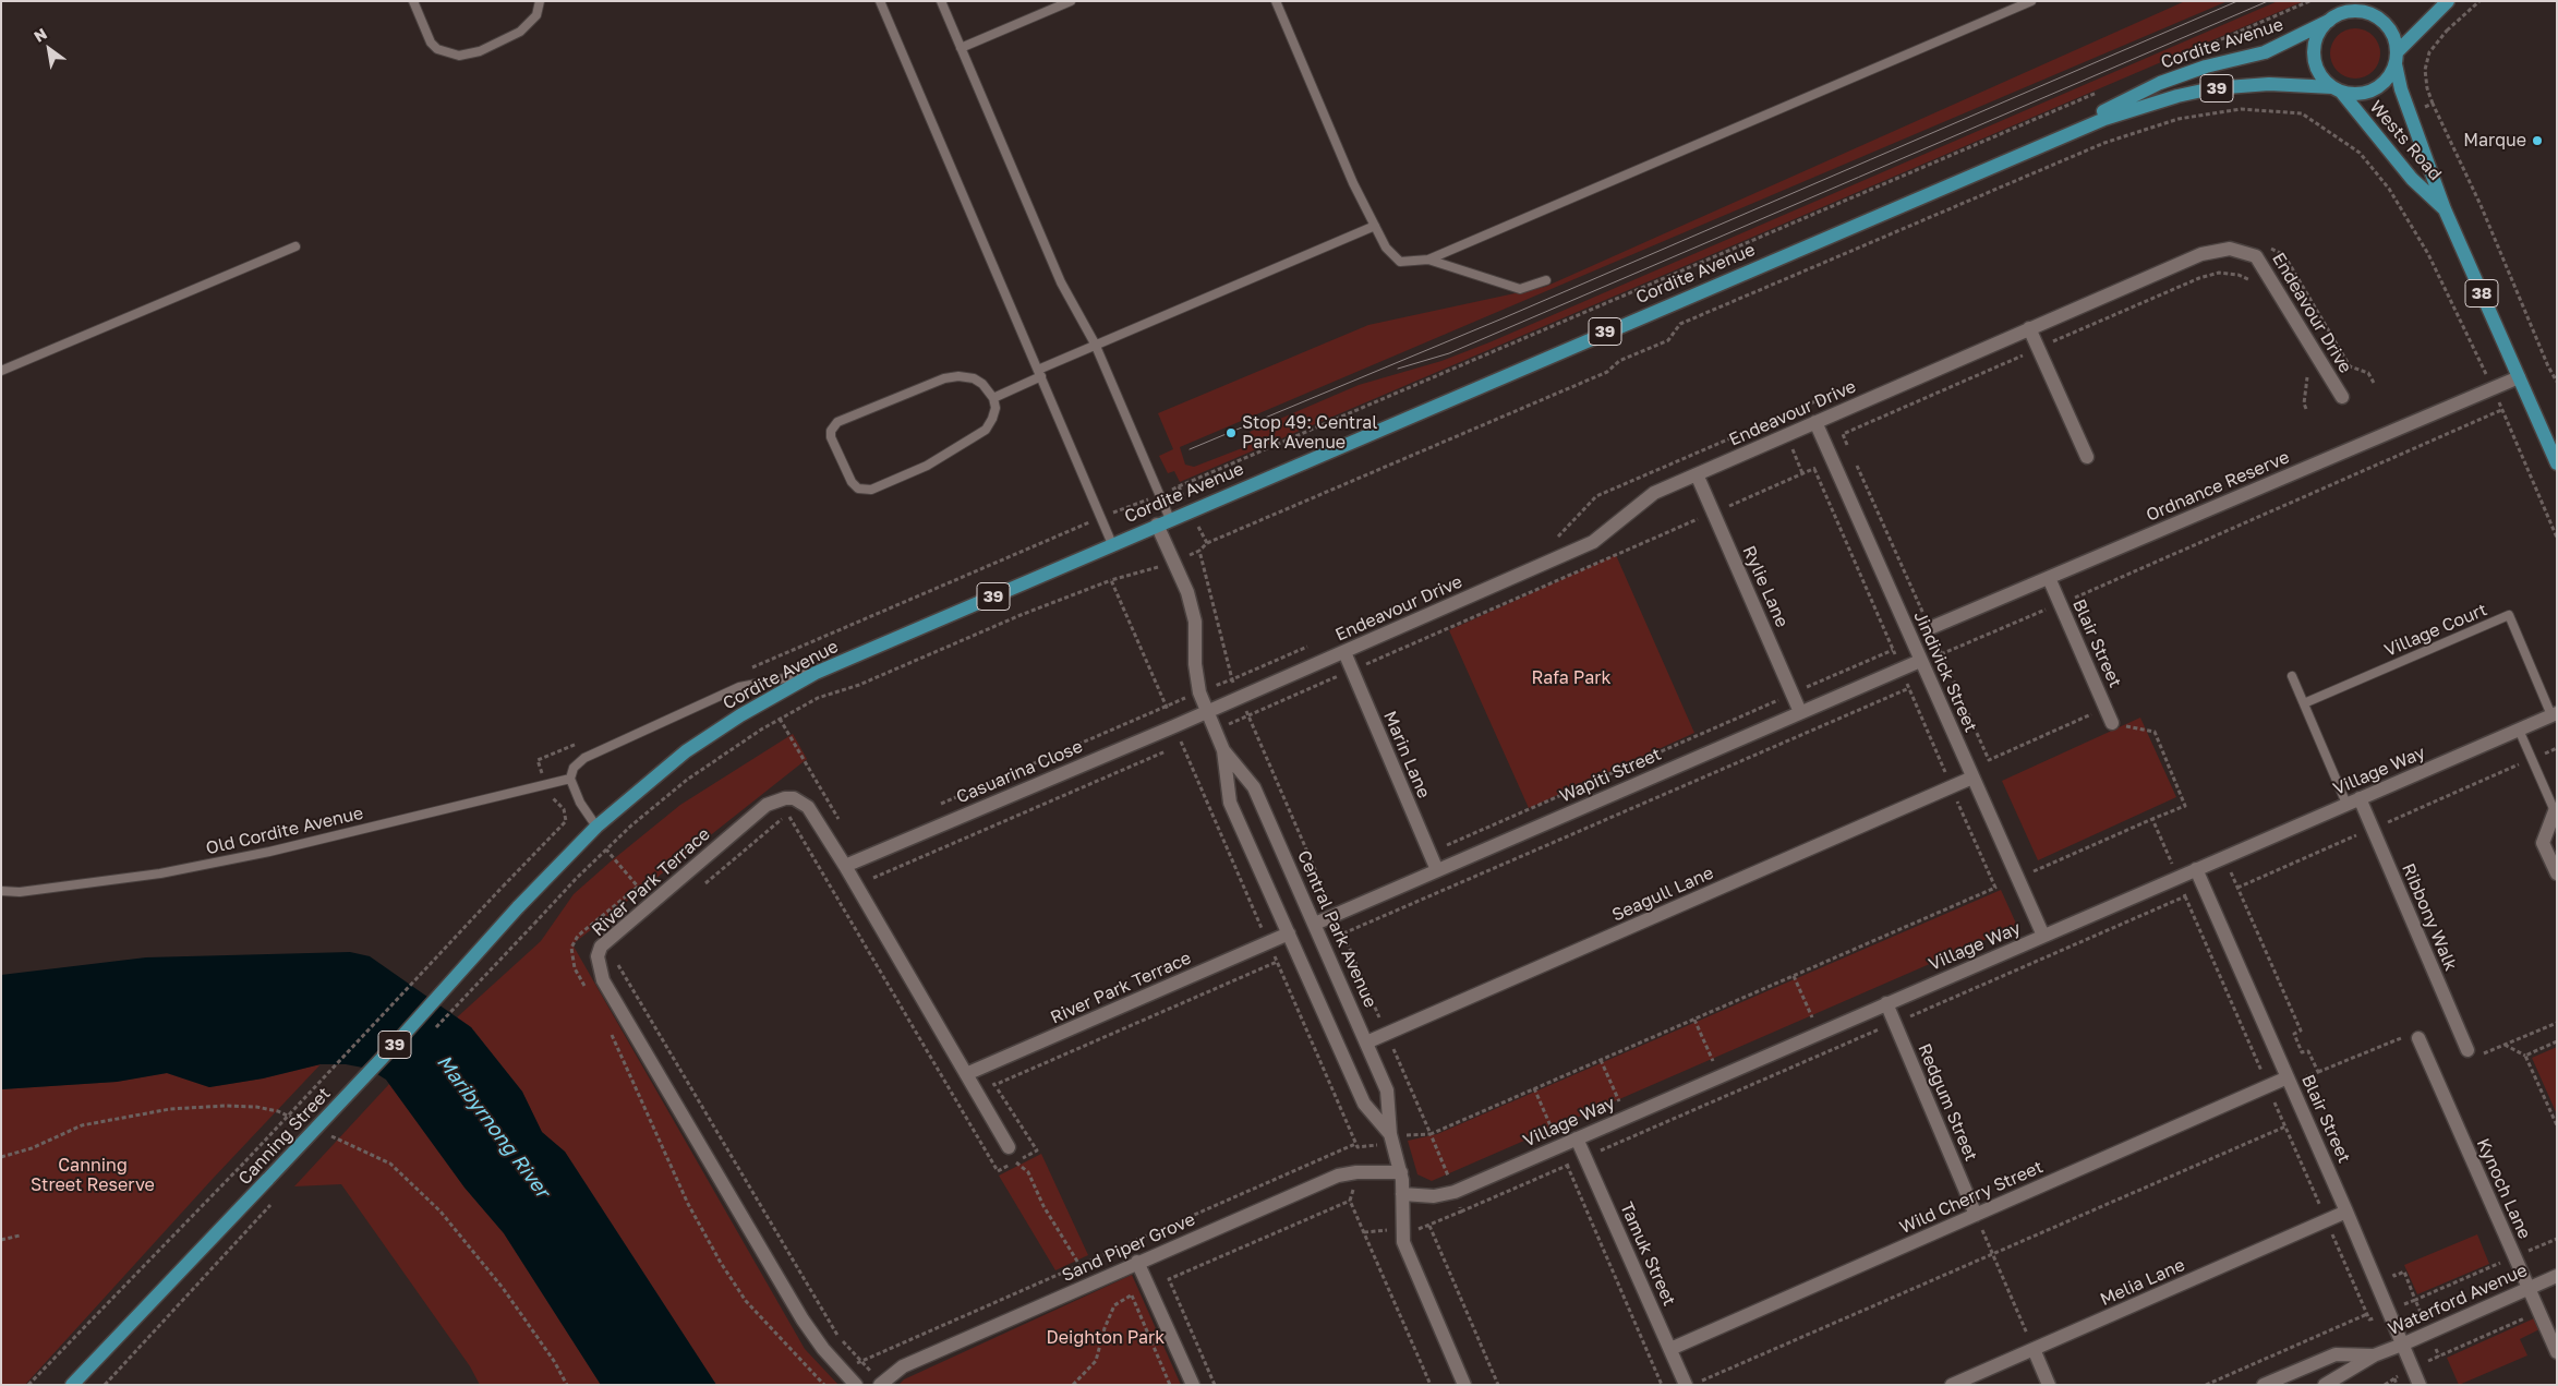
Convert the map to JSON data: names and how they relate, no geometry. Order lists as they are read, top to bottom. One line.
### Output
{"streets":{"main road":["Cordite Avenue","39","Wests Road","38","Canning Street"],"street":["Endeavour Drive","Ordnance Reserve","Rylie Lane","Blair Street","Jindivick Street","Marin Lane","Village Way","Casuarina Close","Wapiti Street","River Park Terrace","Seagull Lane","Ribbony Walk","Central Park Avenue","Redgum Street","Kynoch Lane","Wild Cherry Street","Sand Piper Grove","Tamuk Street","Melia Lane","Waterford Avenue"],"lane":["Village Court","Old Cordite Avenue"]},"crossings":[["Cordite Avenue","39"],["Cordite Avenue","Wests Road"],["Cordite Avenue","38"],["Cordite Avenue","Central Park Avenue"],["Cordite Avenue","Canning Street"],["39","Wests Road"],["39","38"],["Wests Road","38"],["Wests Road","Ordnance Reserve"],["Endeavour Drive","Rylie Lane"],["Endeavour Drive","Jindivick Street"],["Endeavour Drive","Marin Lane"],["Endeavour Drive","Casuarina Close"],["Endeavour Drive","Central Park Avenue"],["Ordnance Reserve","Blair Street"],["Rylie Lane","Wapiti Street"],["Village Court","Village Way"],["Blair Street","Village Way"],["Blair Street","Wild Cherry Street"],["Blair Street","Melia Lane"],["Blair Street","Waterford Avenue"],["Jindivick Street","Village Way"],["Jindivick Street","Wapiti Street"],["Jindivick Street","Seagull Lane"],["Marin Lane","Wapiti Street"],["Village Way","Ribbony Walk"],["Village Way","Central Park Avenue"],["Village Way","Redgum Street"],["Village Way","Tamuk Street"],["Casuarina Close","Central Park Avenue"],["Wapiti Street","Central Park Avenue"],["River Park Terrace","Central Park Avenue"],["Seagull Lane","Central Park Avenue"],["Central Park Avenue","Sand Piper Grove"],["Redgum Street","Wild Cherry Street"],["Kynoch Lane","Waterford Avenue"],["Wild Cherry Street","Tamuk Street"]],"water":["Maribyrnong River"],"parks":["Rafa Park","Canning Street Reserve","Deighton Park"],"places":["Marque","Stop 49: Central Park Avenue"],"north":"top left"}
